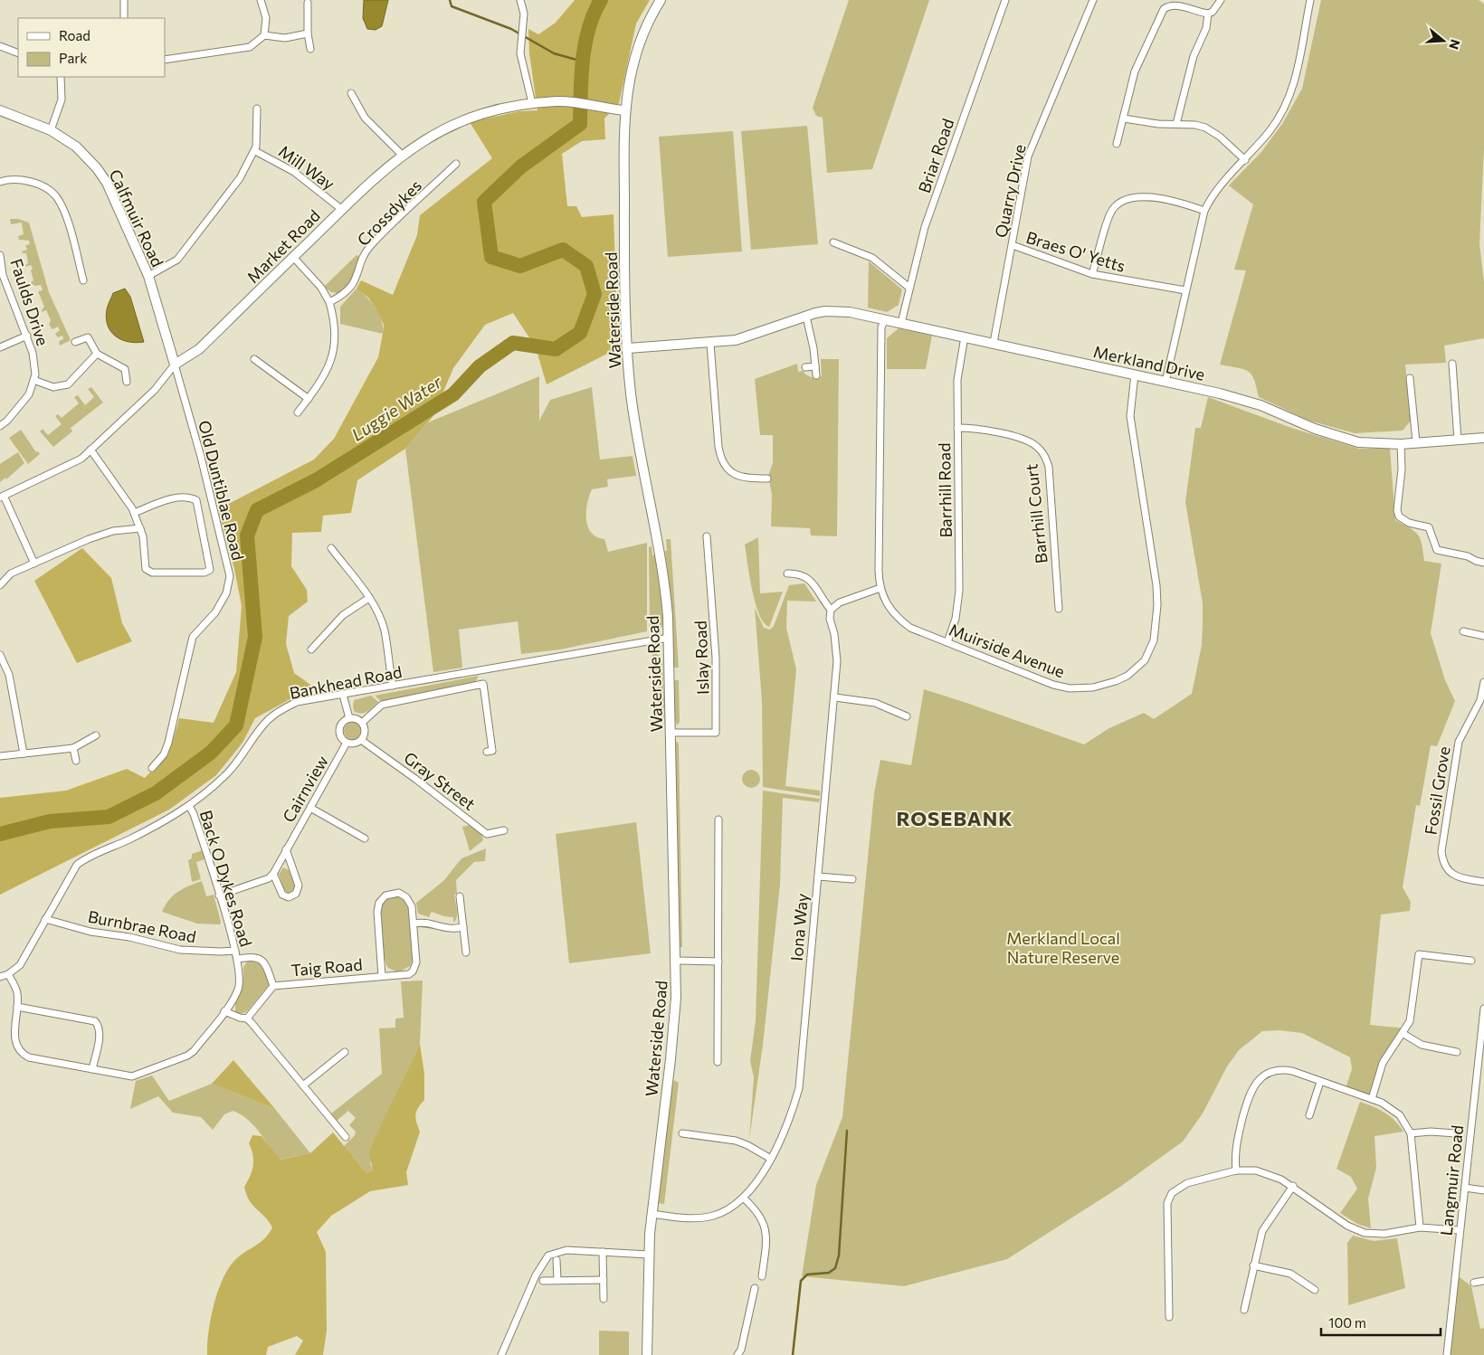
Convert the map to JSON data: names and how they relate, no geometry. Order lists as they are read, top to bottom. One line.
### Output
{"streets":{"street":["Briar Road","Mill Way","Quarry Drive","Crossdykes","Calfmuir Road","Market Road","Braes O' Yetts","Faulds Drive","Waterside Road","Merkland Drive","Old Duntiblae Road","Barrhill Road","Barrhill Court","Muirside Avenue","Islay Road","Bankhead Road","Gray Street","Cairnview","Fossil Grove","Back O Dykes Road","Burnbrae Road","Iona Way","Taig Road","Langmuir Road"]},"crossings":[["Briar Road","Merkland Drive"],["Mill Way","Market Road"],["Quarry Drive","Braes O' Yetts"],["Quarry Drive","Merkland Drive"],["Calfmuir Road","Market Road"],["Calfmuir Road","Old Duntiblae Road"],["Market Road","Waterside Road"],["Market Road","Old Duntiblae Road"],["Waterside Road","Merkland Drive"],["Waterside Road","Islay Road"],["Waterside Road","Bankhead Road"],["Waterside Road","Iona Way"],["Merkland Drive","Barrhill Road"],["Merkland Drive","Muirside Avenue"],["Barrhill Road","Barrhill Court"],["Barrhill Road","Muirside Avenue"],["Bankhead Road","Back O Dykes Road"],["Bankhead Road","Burnbrae Road"],["Gray Street","Cairnview"],["Back O Dykes Road","Burnbrae Road"],["Back O Dykes Road","Taig Road"]],"districts":["ROSEBANK"],"water":["Luggie Water"],"parks":["Merkland Local Nature Reserve"],"legend":["Road","Park"],"scale_bar":"100 m","north":"right"}
